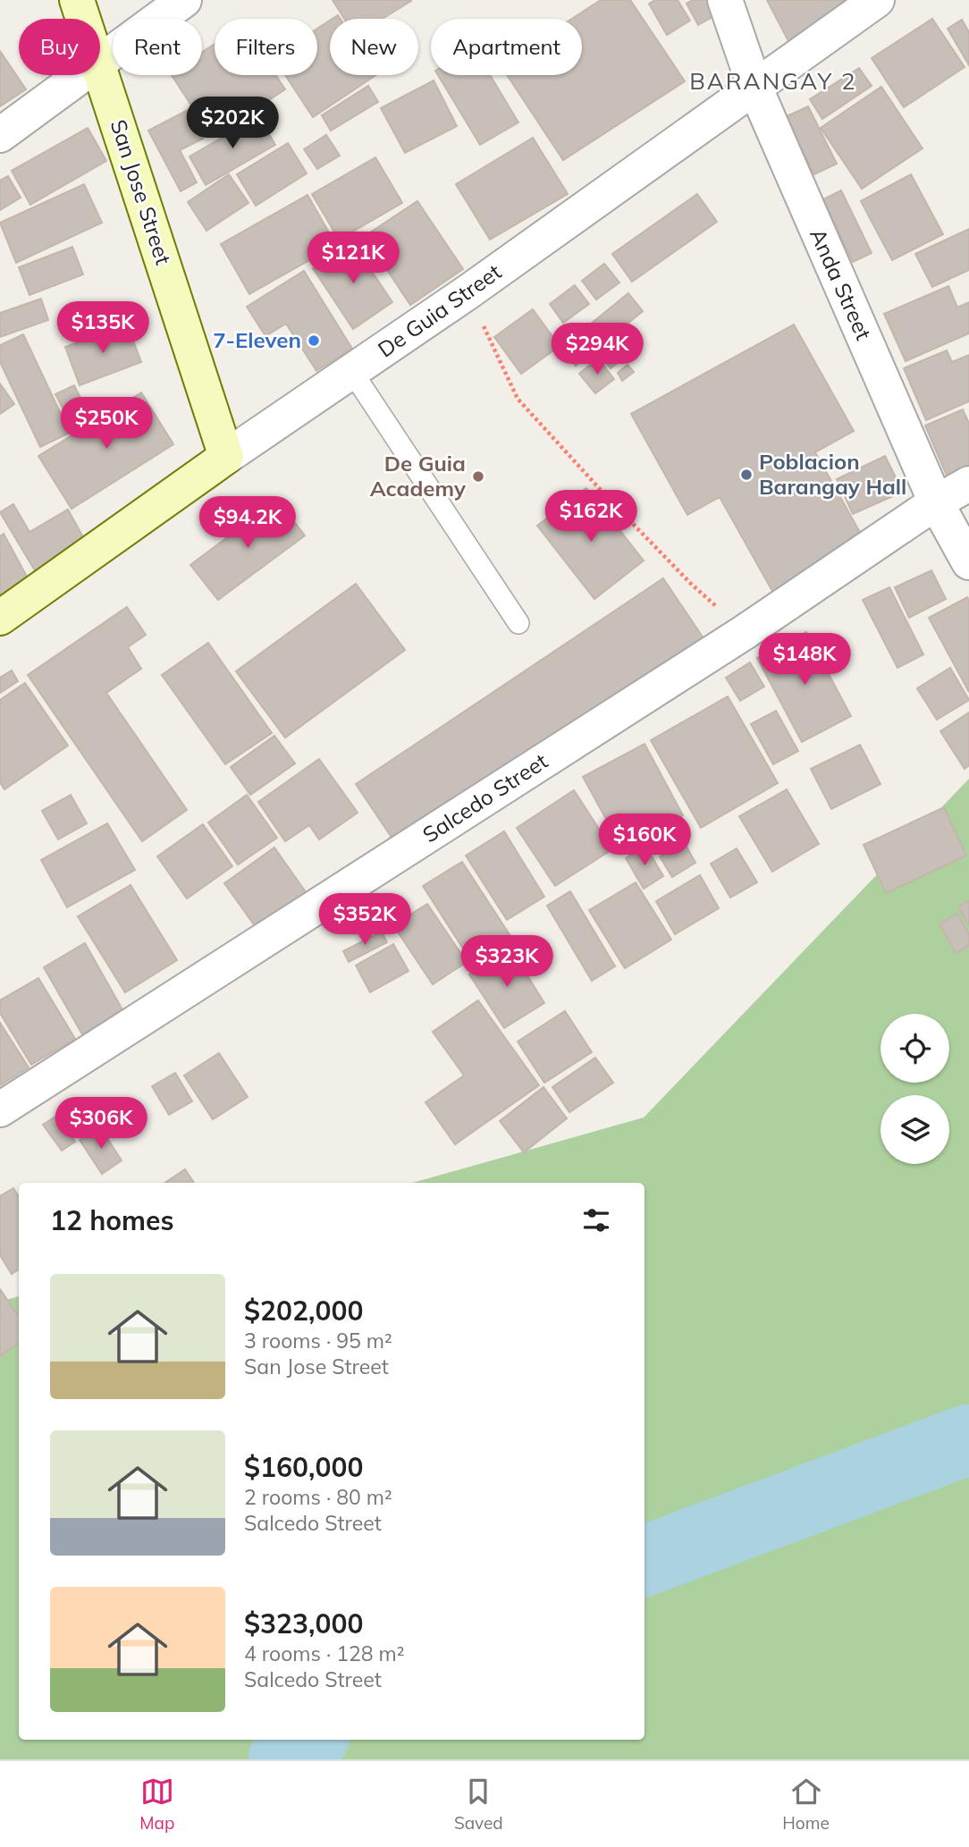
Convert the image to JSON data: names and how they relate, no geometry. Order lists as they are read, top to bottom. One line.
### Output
{"streets":{"main road":["San Jose Street","De Guia Street"],"street":["Anda Street","Salcedo Street"]},"crossings":[["San Jose Street","De Guia Street"],["Anda Street","De Guia Street"],["Anda Street","Salcedo Street"]],"districts":["BARANGAY 2"],"places":["7-Eleven","Poblacion Barangay Hall","De Guia Academy"],"page":{"chip":["Buy","Rent","Filters","New","Apartment"],"price":["$202K","$121K","$135K","$294K","$250K","$162K","$94.2K","$148K","$160K","$352K","$323K","$306K"],"heading":"12 homes","list":[{"name":"$202,000","note":"3 rooms · 95 m² · San Jose Street"},{"name":"$160,000","note":"2 rooms · 80 m² · Salcedo Street"},{"name":"$323,000","note":"4 rooms · 128 m² · Salcedo Street"}],"tabs":["Map","Saved","Home"]}}
